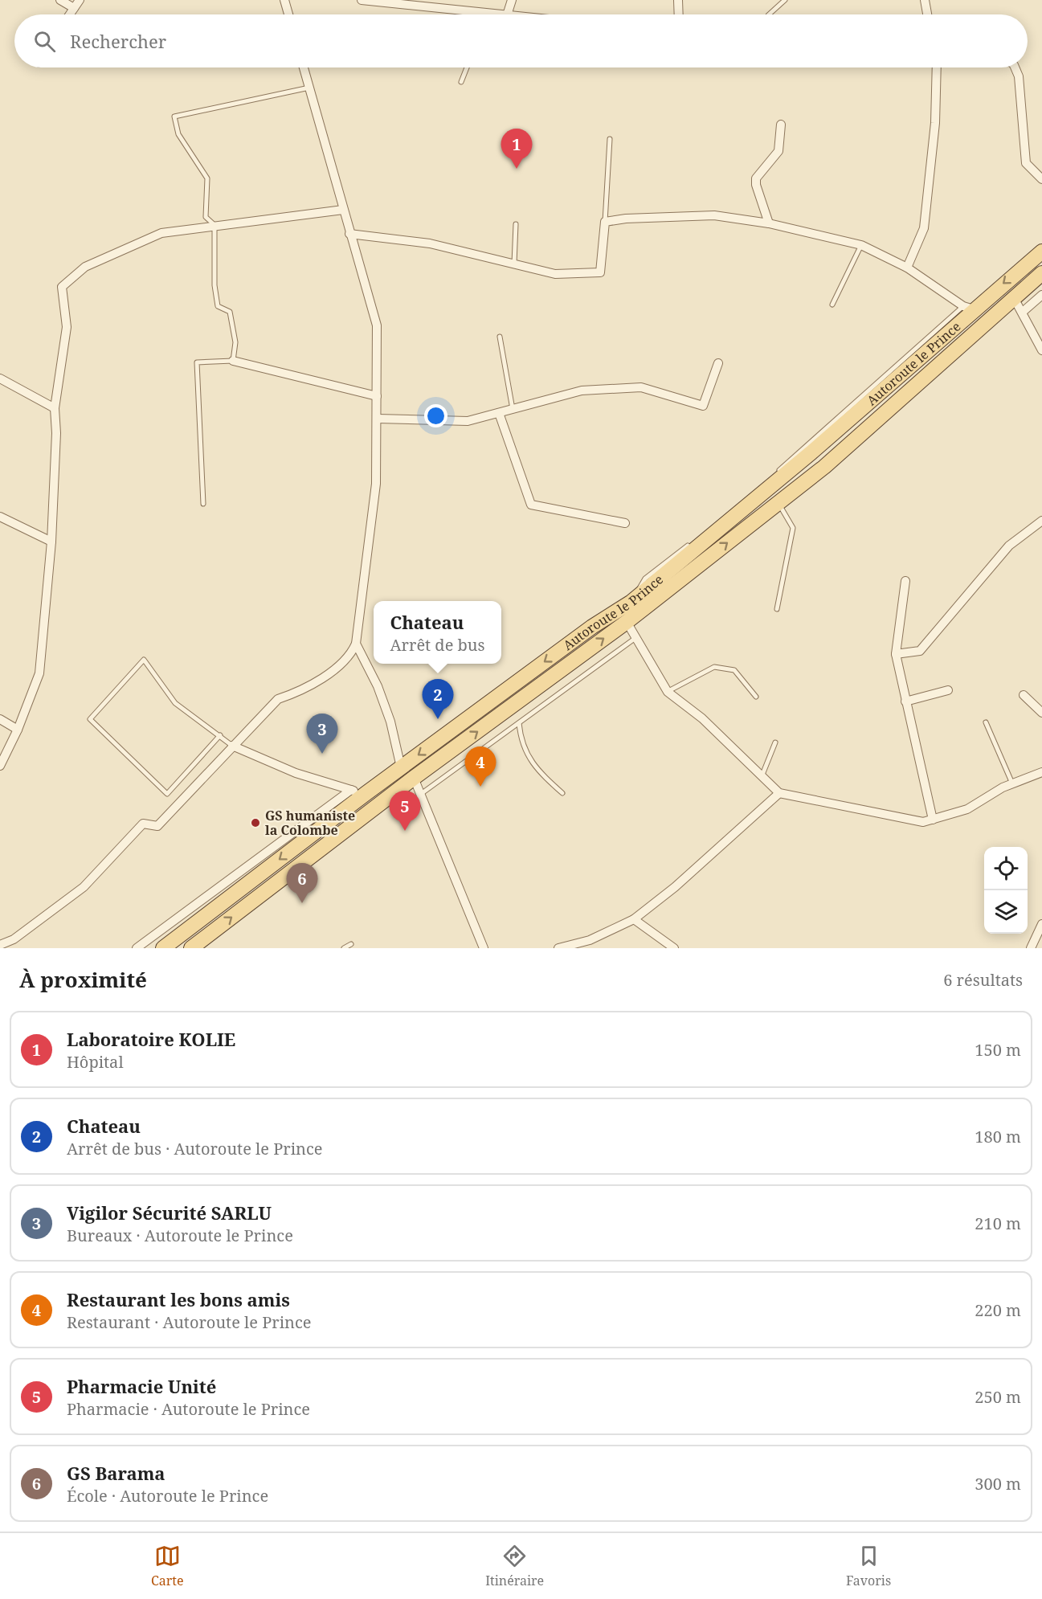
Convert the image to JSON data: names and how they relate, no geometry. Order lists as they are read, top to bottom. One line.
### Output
{"streets":{"main road":["Autoroute le Prince"]},"places":["GS humaniste la Colombe"],"page":{"search":"Rechercher","pins":["1","2","3","4","5","6"],"popup":["Chateau","Arrêt de bus"],"heading":["À proximité","6 résultats"],"list":[{"mark":"1","name":"Laboratoire KOLIE","note":"Hôpital","value":"150 m"},{"mark":"2","name":"Chateau","note":"Arrêt de bus · Autoroute le Prince","value":"180 m"},{"mark":"3","name":"Vigilor Sécurité SARLU","note":"Bureaux · Autoroute le Prince","value":"210 m"},{"mark":"4","name":"Restaurant les bons amis","note":"Restaurant · Autoroute le Prince","value":"220 m"},{"mark":"5","name":"Pharmacie Unité","note":"Pharmacie · Autoroute le Prince","value":"250 m"},{"mark":"6","name":"GS Barama","note":"École · Autoroute le Prince","value":"300 m"}],"nav":["Carte","Itinéraire","Favoris"]}}
